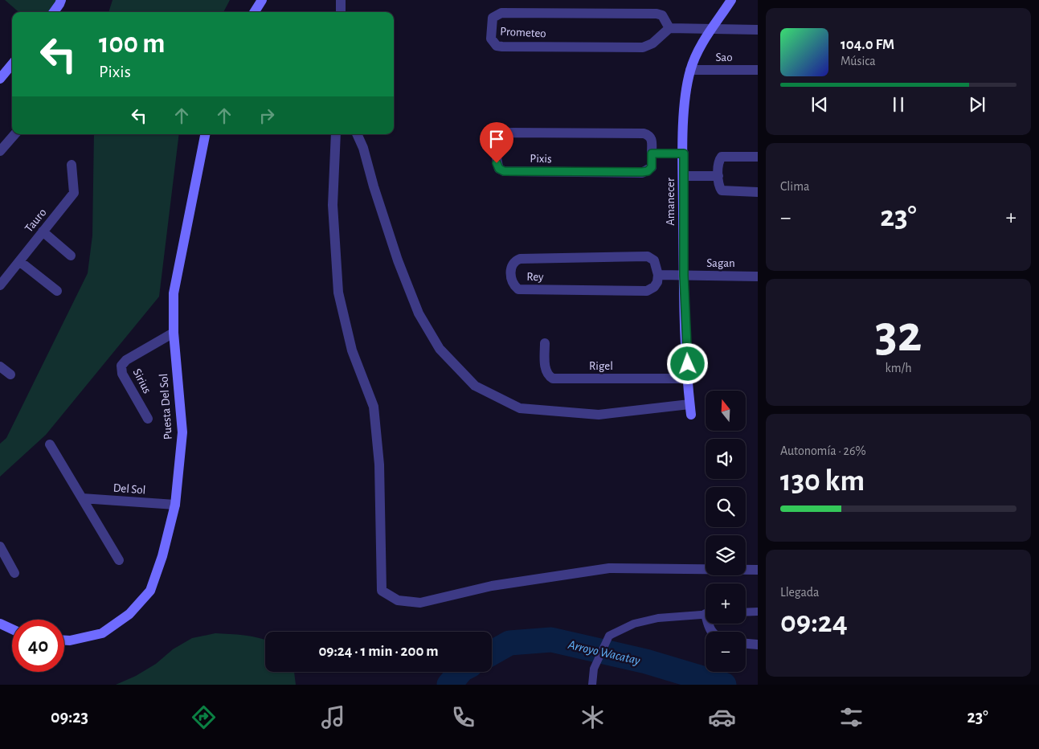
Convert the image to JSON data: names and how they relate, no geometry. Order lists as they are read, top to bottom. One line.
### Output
{"streets":{"street":["Prometeo","Sao","Pixis","Amanecer","Tauro","Sagan","Rey","Rigel","Sirius","Puesta Del Sol","Del Sol"]},"crossings":[["Sao","Amanecer"],["Amanecer","Sagan"],["Amanecer","Rigel"],["Sirius","Puesta Del Sol"],["Puesta Del Sol","Del Sol"]],"water":["Arroyo Wacatay"],"north":"top","page":{"turn":["100 m","Pixis"],"song":["104.0 FM","Música"],"tile":["Clima",["32","km/h"],["Autonomía · 26%","130 km"],["Llegada","09:24"]],"heat":["−","23°","+"],"map_buttons":["+","−"],"limit":"40","trip":"09:24 · 1 min · 200 m","tabs":["09:23","23°"]}}
